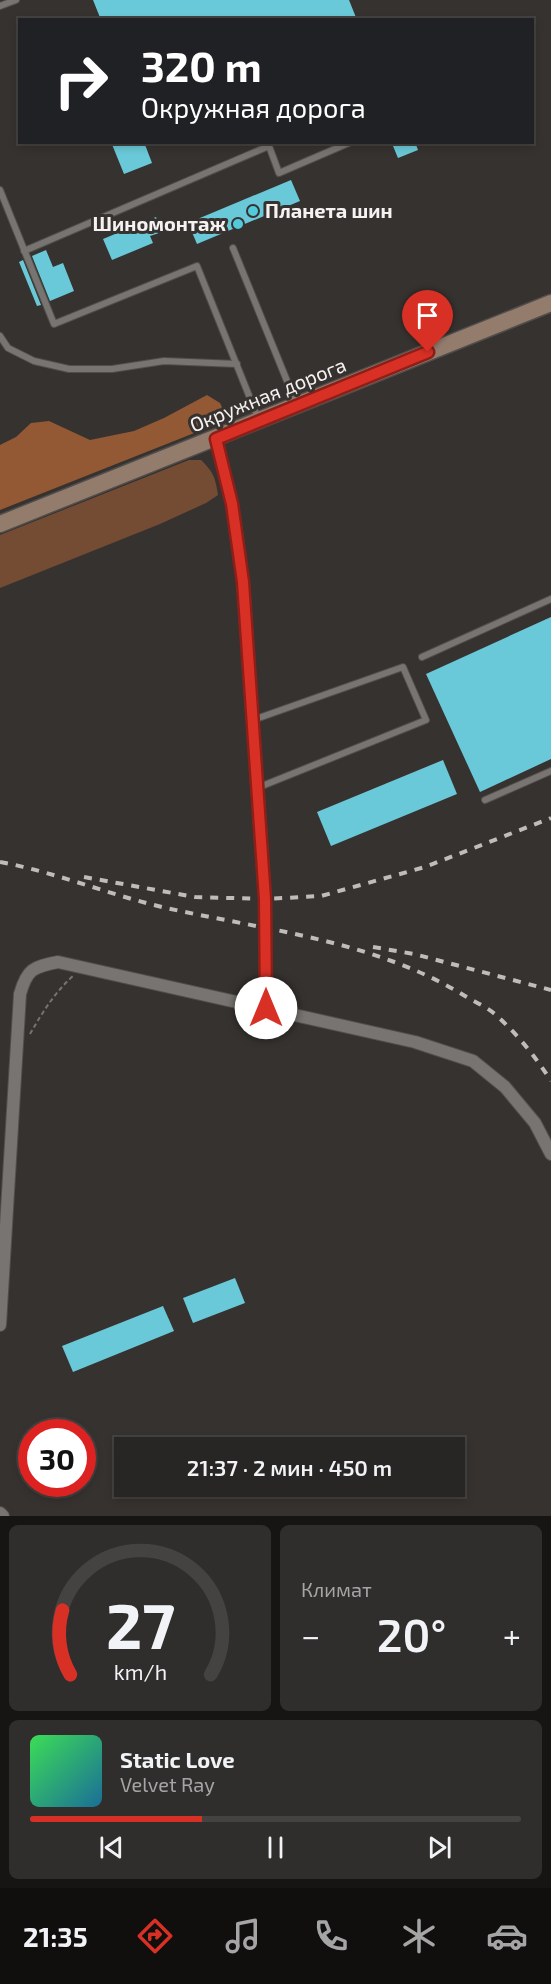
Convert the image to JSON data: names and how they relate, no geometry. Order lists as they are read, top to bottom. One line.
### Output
{"streets":{"main road":["Окружная дорога"]},"places":["Планета шин","Шиномонтаж"],"page":{"turn":["320 m","Окружная дорога"],"limit":"30","trip":"21:37 · 2 мин · 450 m","tile":"Климат","heat":["−","20°","+"],"song":["Static Love","Velvet Ray"],"tabs":"21:35","gauge":["27","km/h"]}}
